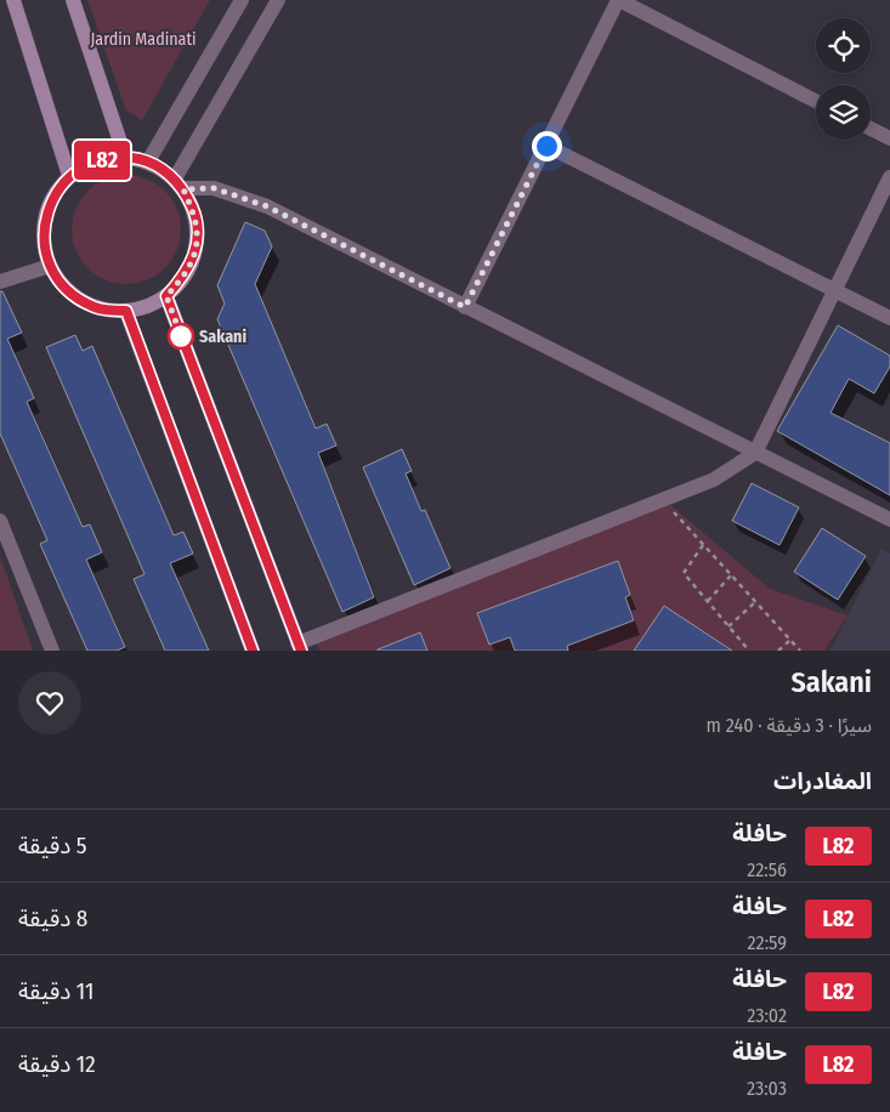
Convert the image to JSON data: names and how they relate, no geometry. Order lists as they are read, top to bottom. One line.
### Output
{"parks":["Jardin Madinati"],"places":["Sakani"],"lines":["bus line L82"],"page":{"on_map":"L82","heading":[["Sakani","سيرًا · 3 دقيقة · 240 m"],"المغادرات"],"list":[{"mark":"L82","name":"حافلة","note":"22:56","value":"5 دقيقة"},{"mark":"L82","name":"حافلة","note":"22:59","value":"8 دقيقة"},{"mark":"L82","name":"حافلة","note":"23:02","value":"11 دقيقة"},{"mark":"L82","name":"حافلة","note":"23:03","value":"12 دقيقة"}]}}
